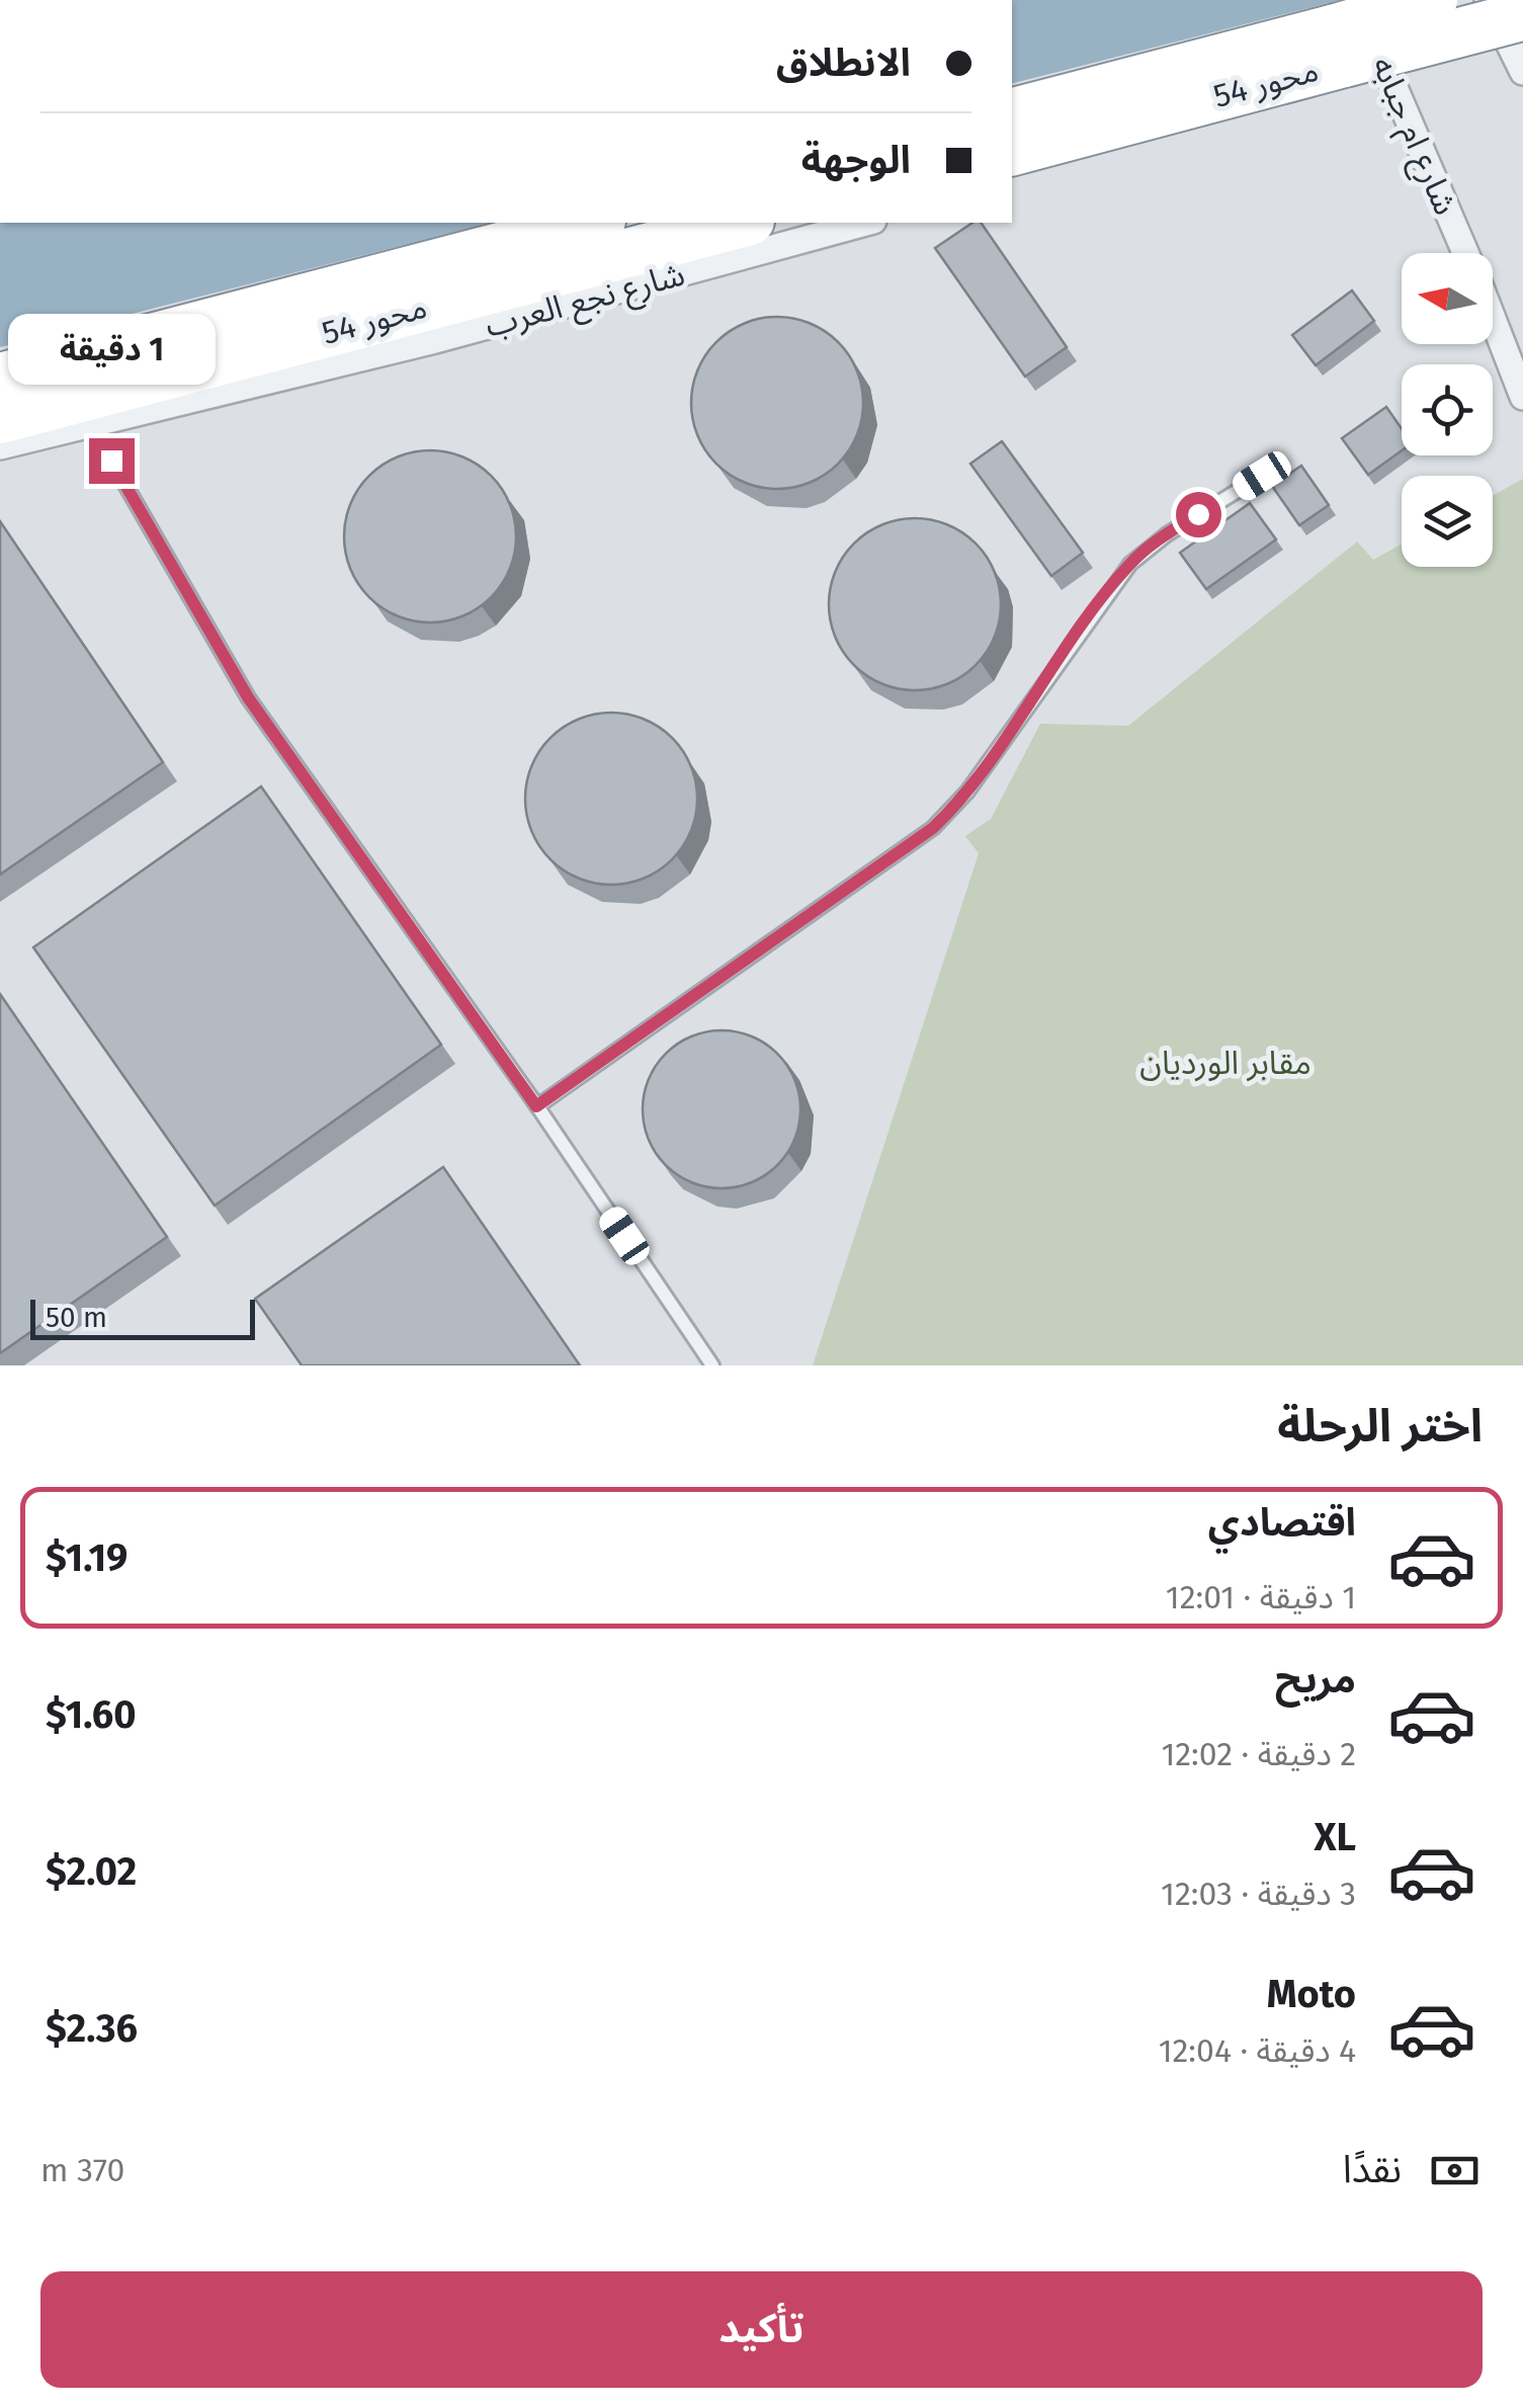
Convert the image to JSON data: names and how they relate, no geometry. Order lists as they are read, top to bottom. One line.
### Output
{"streets":{"highway":["محور 54"],"street":["شارع ام جبابه","شارع نجع العرب"]},"crossings":[["محور 54","شارع ام جبابه"]],"parks":["مقابر الورديان"],"scale_bar":"50 m","north":"left","page":{"banner":["الانطلاق","الوجهة"],"bubble":"1 دقيقة","scale":"50 m","heading":"اختر الرحلة","list":[{"name":"اقتصادي","note":"1 دقيقة · 12:01","value":"$1.19"},{"name":"مريح","note":"2 دقيقة · 12:02","value":"$1.60"},{"name":"XL","note":"3 دقيقة · 12:03","value":"$2.02"},{"name":"Moto","note":"4 دقيقة · 12:04","value":"$2.36"}],"pay":["نقدًا","370 m"],"buttons":"تأكيد"}}
